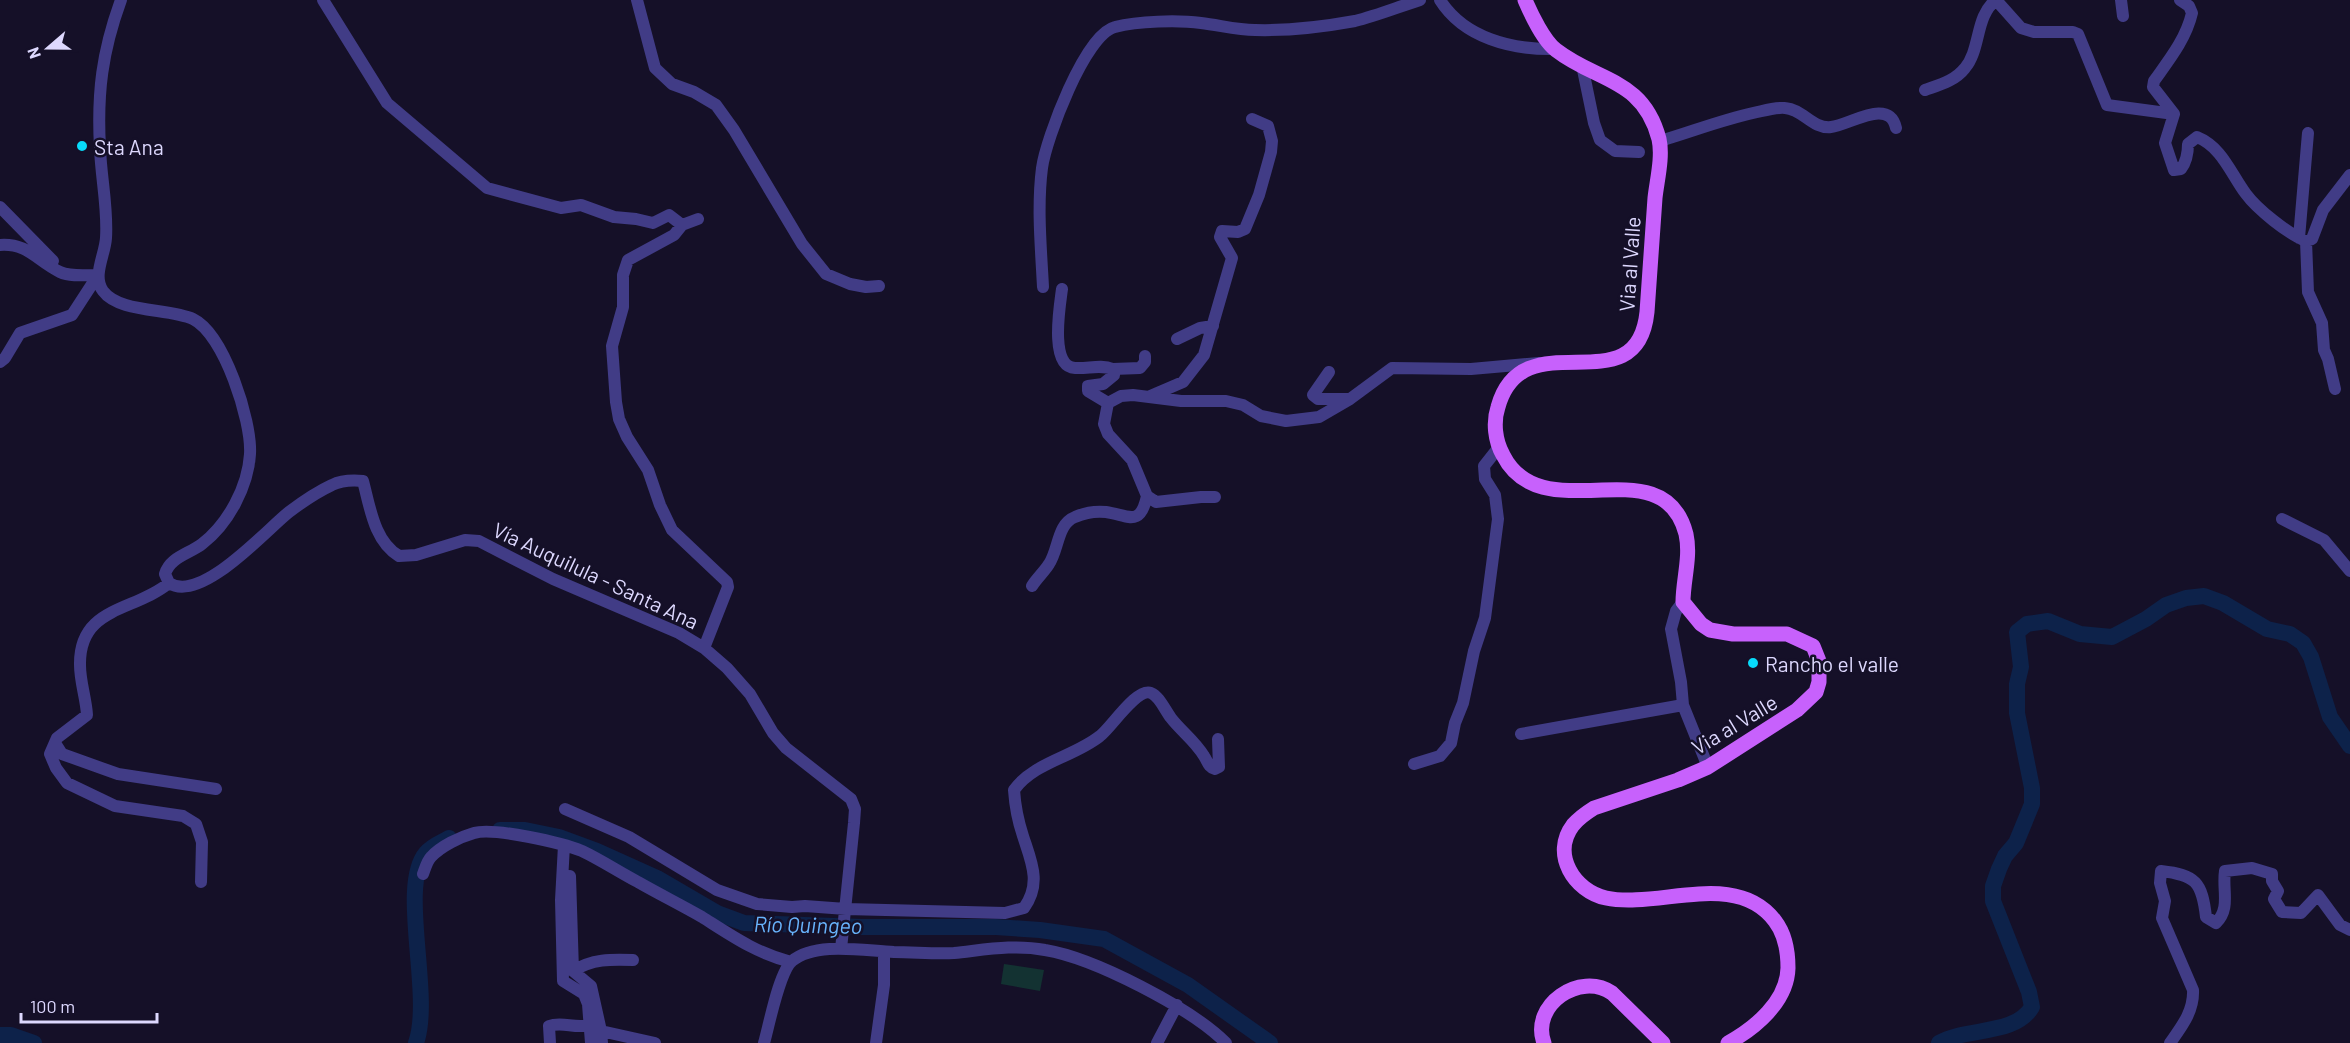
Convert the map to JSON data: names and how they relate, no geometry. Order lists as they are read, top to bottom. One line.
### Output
{"streets":{"main road":["Via al Valle"],"street":["Vía Auquilula - Santa Ana"]},"water":["Río Quingeo"],"places":["Sta Ana","Rancho el valle"],"scale_bar":"100 m","north":"left"}
